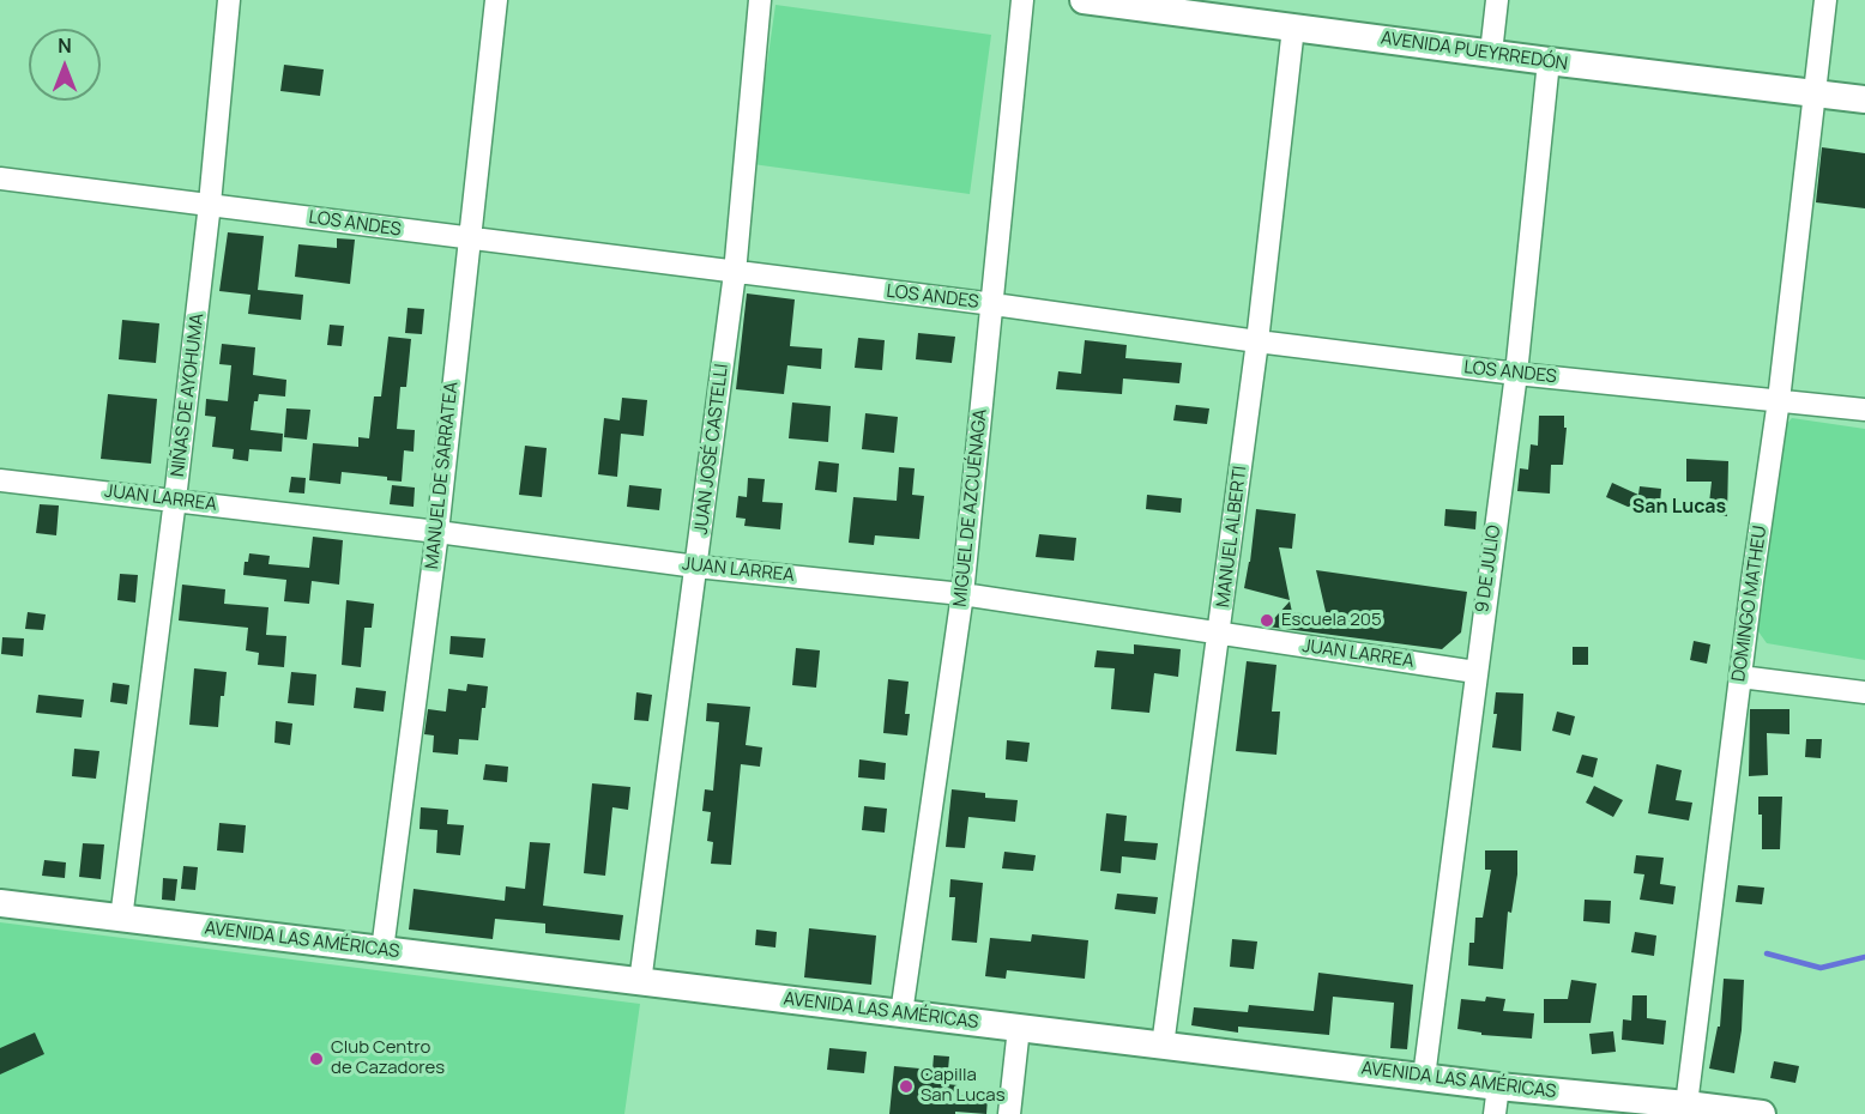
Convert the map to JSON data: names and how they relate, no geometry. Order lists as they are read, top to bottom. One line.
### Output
{"streets":{"main road":["AVENIDA PUEYRREDÓN","AVENIDA LAS AMÉRICAS"],"street":["LOS ANDES","NIÑAS DE AYOHUMA","JUAN JOSÉ CASTELLI","MANUEL DE SARRATEA","JUAN LARREA","MIGUEL DE AZCUÉNAGA","MANUEL ALBERTI","9 DE JULIO","DOMINGO MATHEU"]},"crossings":[["AVENIDA PUEYRREDÓN","MANUEL ALBERTI"],["AVENIDA PUEYRREDÓN","9 DE JULIO"],["AVENIDA PUEYRREDÓN","DOMINGO MATHEU"],["LOS ANDES","NIÑAS DE AYOHUMA"],["LOS ANDES","JUAN JOSÉ CASTELLI"],["LOS ANDES","MANUEL DE SARRATEA"],["LOS ANDES","MIGUEL DE AZCUÉNAGA"],["LOS ANDES","MANUEL ALBERTI"],["LOS ANDES","9 DE JULIO"],["LOS ANDES","DOMINGO MATHEU"],["NIÑAS DE AYOHUMA","JUAN LARREA"],["NIÑAS DE AYOHUMA","AVENIDA LAS AMÉRICAS"],["JUAN JOSÉ CASTELLI","JUAN LARREA"],["JUAN JOSÉ CASTELLI","AVENIDA LAS AMÉRICAS"],["MANUEL DE SARRATEA","JUAN LARREA"],["MANUEL DE SARRATEA","AVENIDA LAS AMÉRICAS"],["JUAN LARREA","MIGUEL DE AZCUÉNAGA"],["JUAN LARREA","MANUEL ALBERTI"],["JUAN LARREA","9 DE JULIO"],["MIGUEL DE AZCUÉNAGA","AVENIDA LAS AMÉRICAS"],["MANUEL ALBERTI","AVENIDA LAS AMÉRICAS"],["9 DE JULIO","AVENIDA LAS AMÉRICAS"],["DOMINGO MATHEU","AVENIDA LAS AMÉRICAS"]],"districts":["San Lucas"],"places":["Escuela 205","Club Centro de Cazadores","Capilla San Lucas"],"north":"top"}
